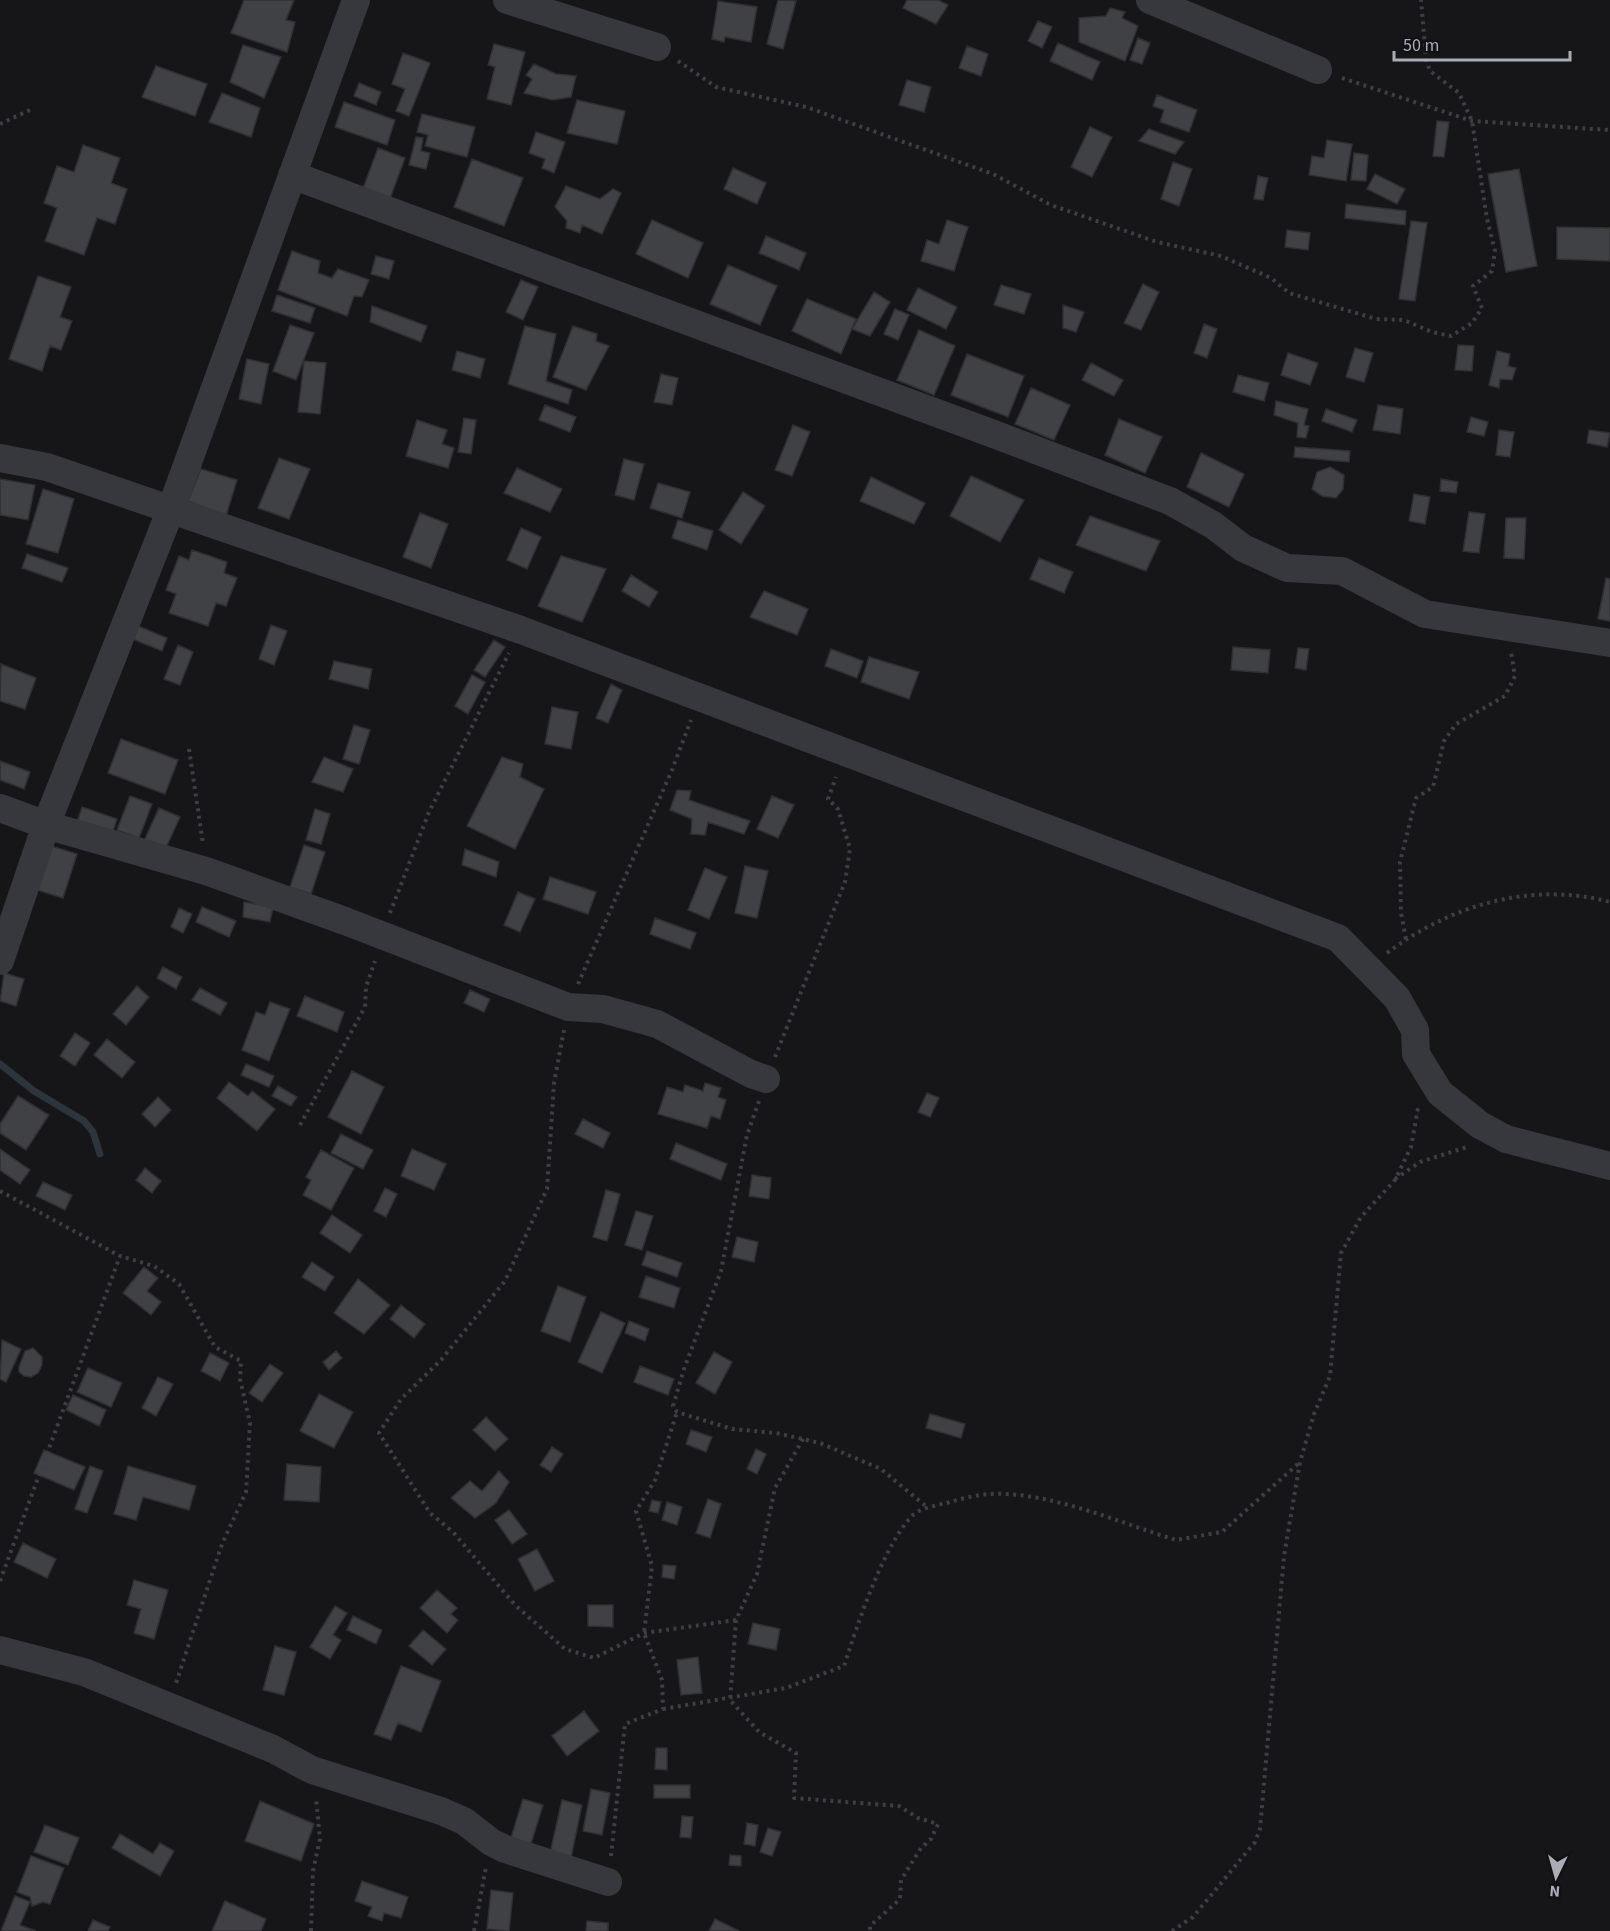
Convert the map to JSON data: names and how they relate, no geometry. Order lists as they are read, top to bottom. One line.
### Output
{"scale_bar":"50 m","north":"bottom"}
